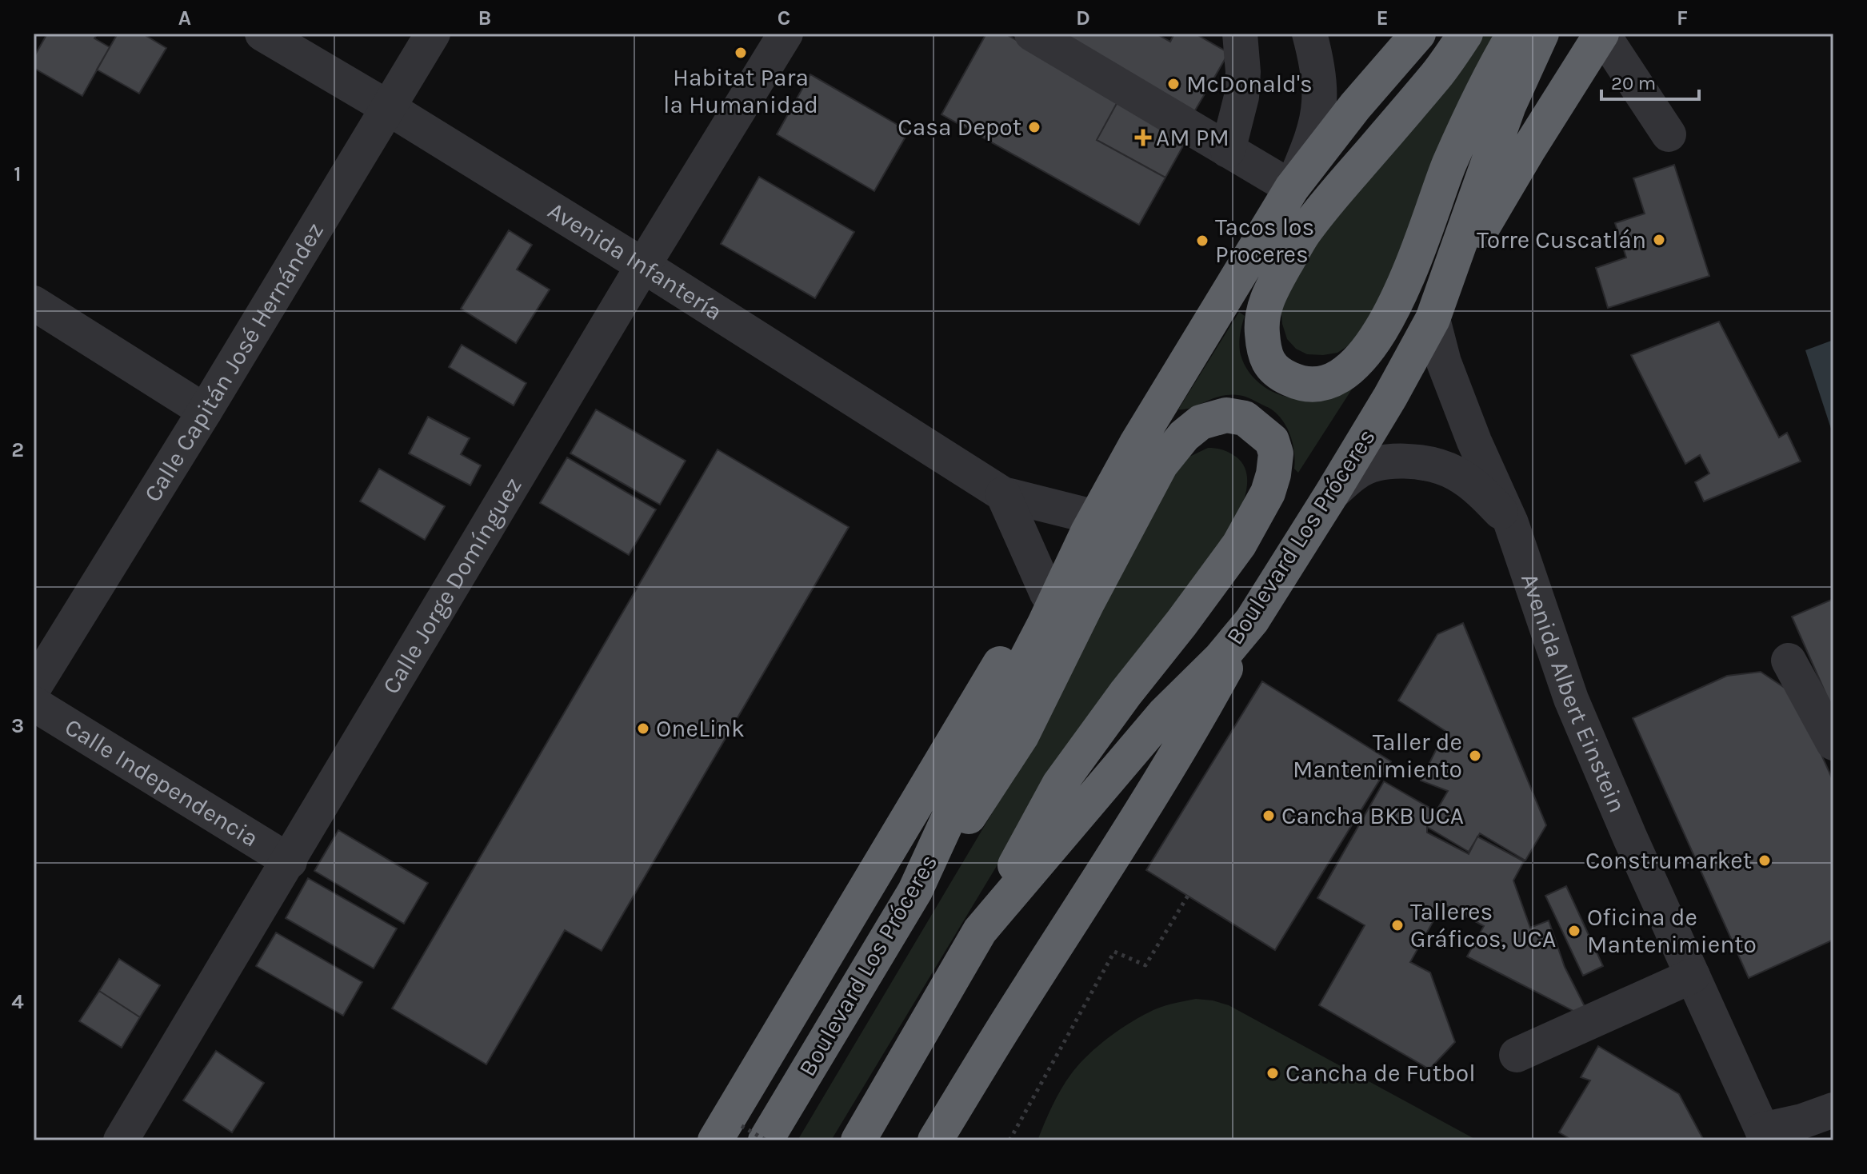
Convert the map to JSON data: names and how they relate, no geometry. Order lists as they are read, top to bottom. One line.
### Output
{"streets":{"highway":["Boulevard Los Próceres"],"street":["Avenida Infantería","Calle Capitán José Hernández","Calle Jorge Domínguez","Avenida Albert Einstein","Calle Independencia"]},"crossings":[["Avenida Infantería","Calle Capitán José Hernández"],["Avenida Infantería","Boulevard Los Próceres"],["Avenida Infantería","Calle Jorge Domínguez"],["Boulevard Los Próceres","Avenida Albert Einstein"],["Calle Jorge Domínguez","Calle Independencia"]],"places":{"other":["Habitat Para la Humanidad","McDonald's","Casa Depot","Torre Cuscatlán","Tacos los Proceres","OneLink","Taller de Mantenimiento","Cancha BKB UCA","Construmarket","Talleres Gráficos, UCA","Oficina de Mantenimiento","Cancha de Futbol"],"health":["AM PM"]},"scale_bar":"20 m","grid":{"columns":["A","B","C","D","E","F"],"rows":["1","2","3","4"]}}
